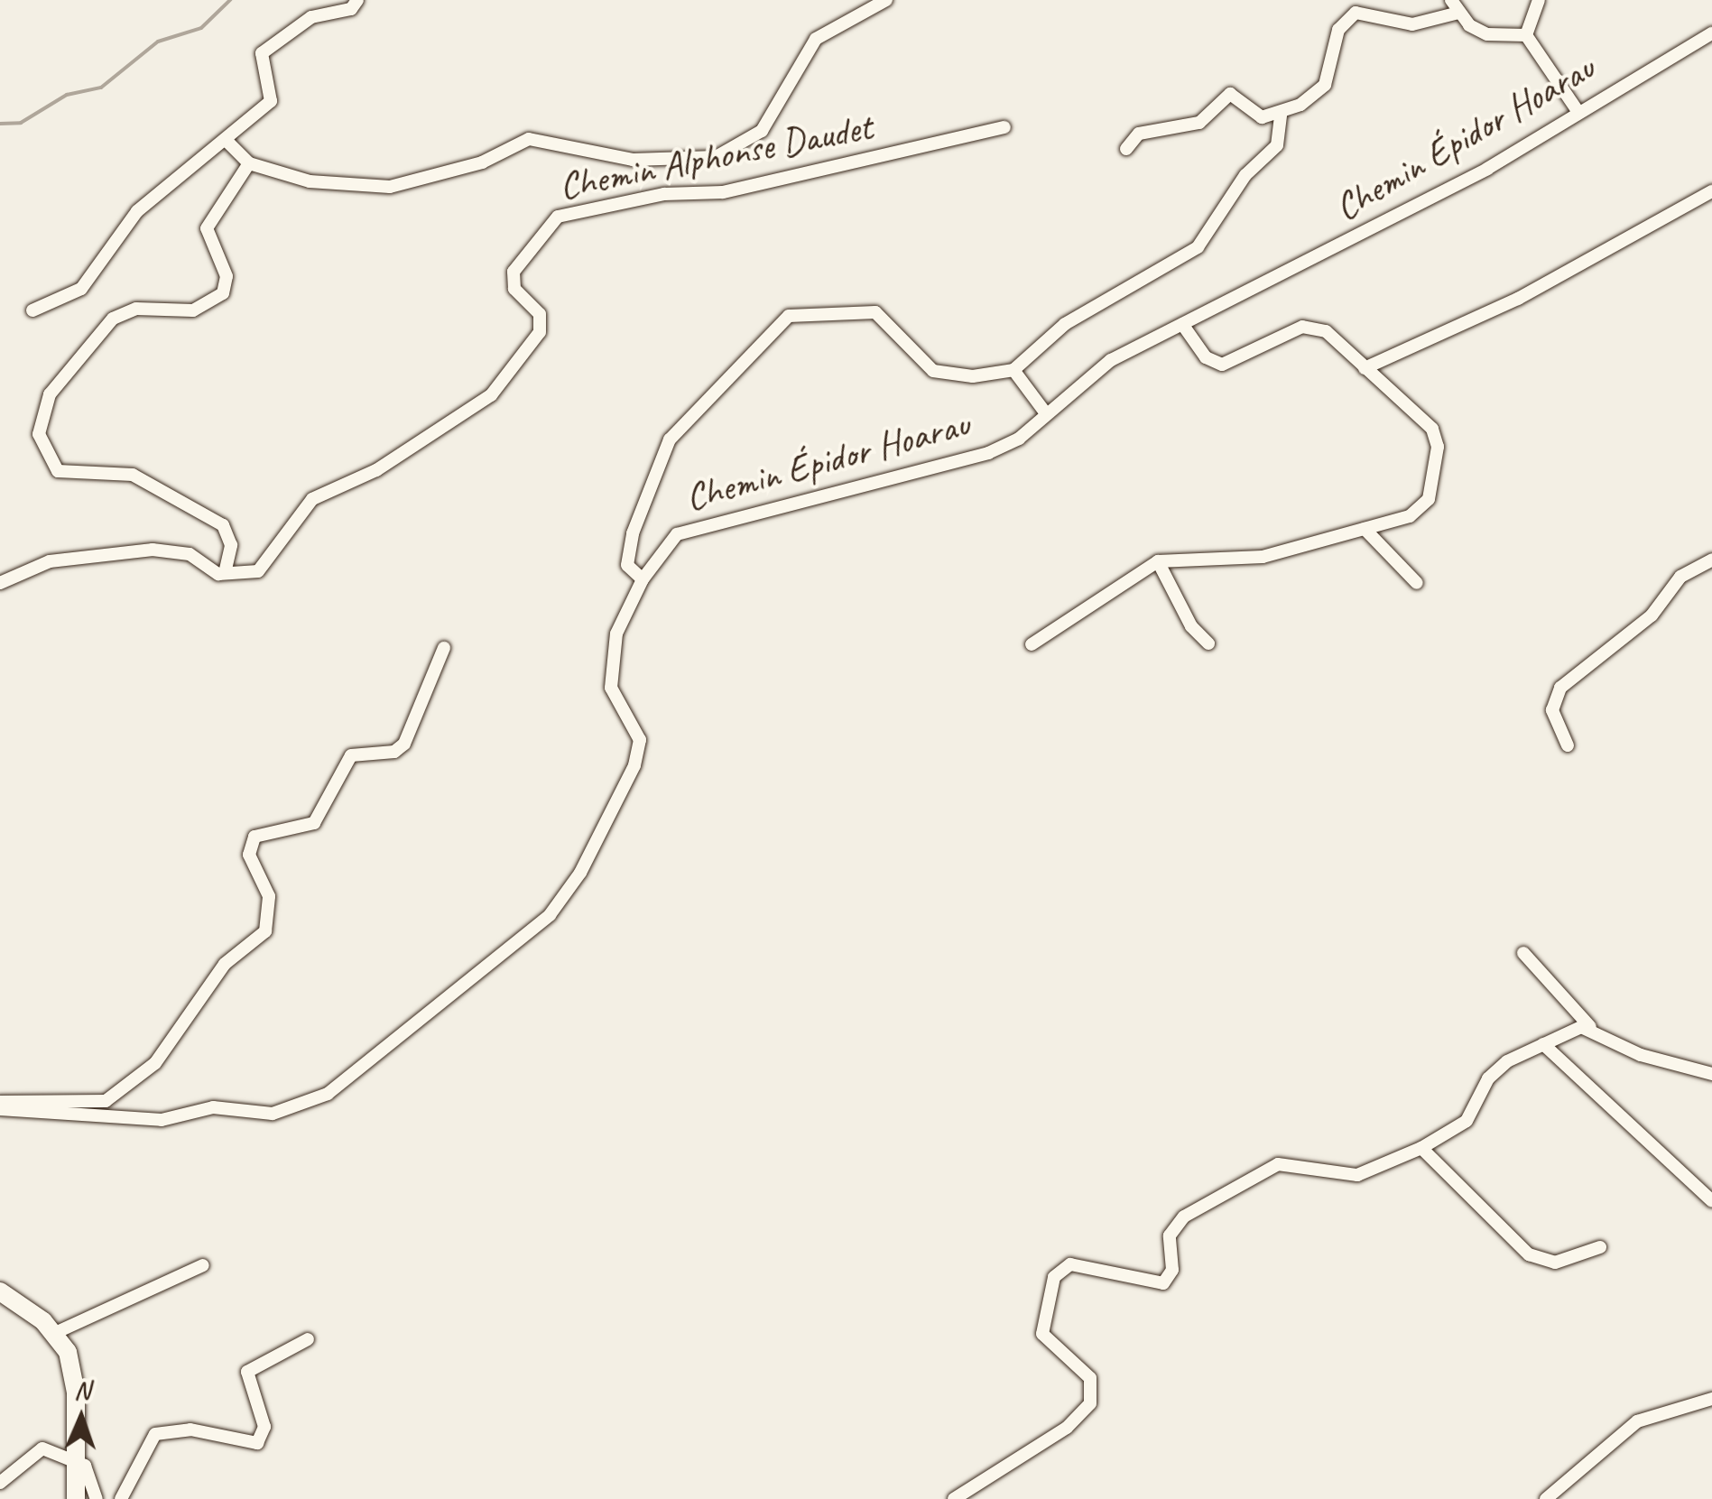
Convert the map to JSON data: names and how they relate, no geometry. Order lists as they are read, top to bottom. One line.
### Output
{"streets":{"street":["Chemin Épidor Hoarau","Chemin Alphonse Daudet"]},"north":"top"}
